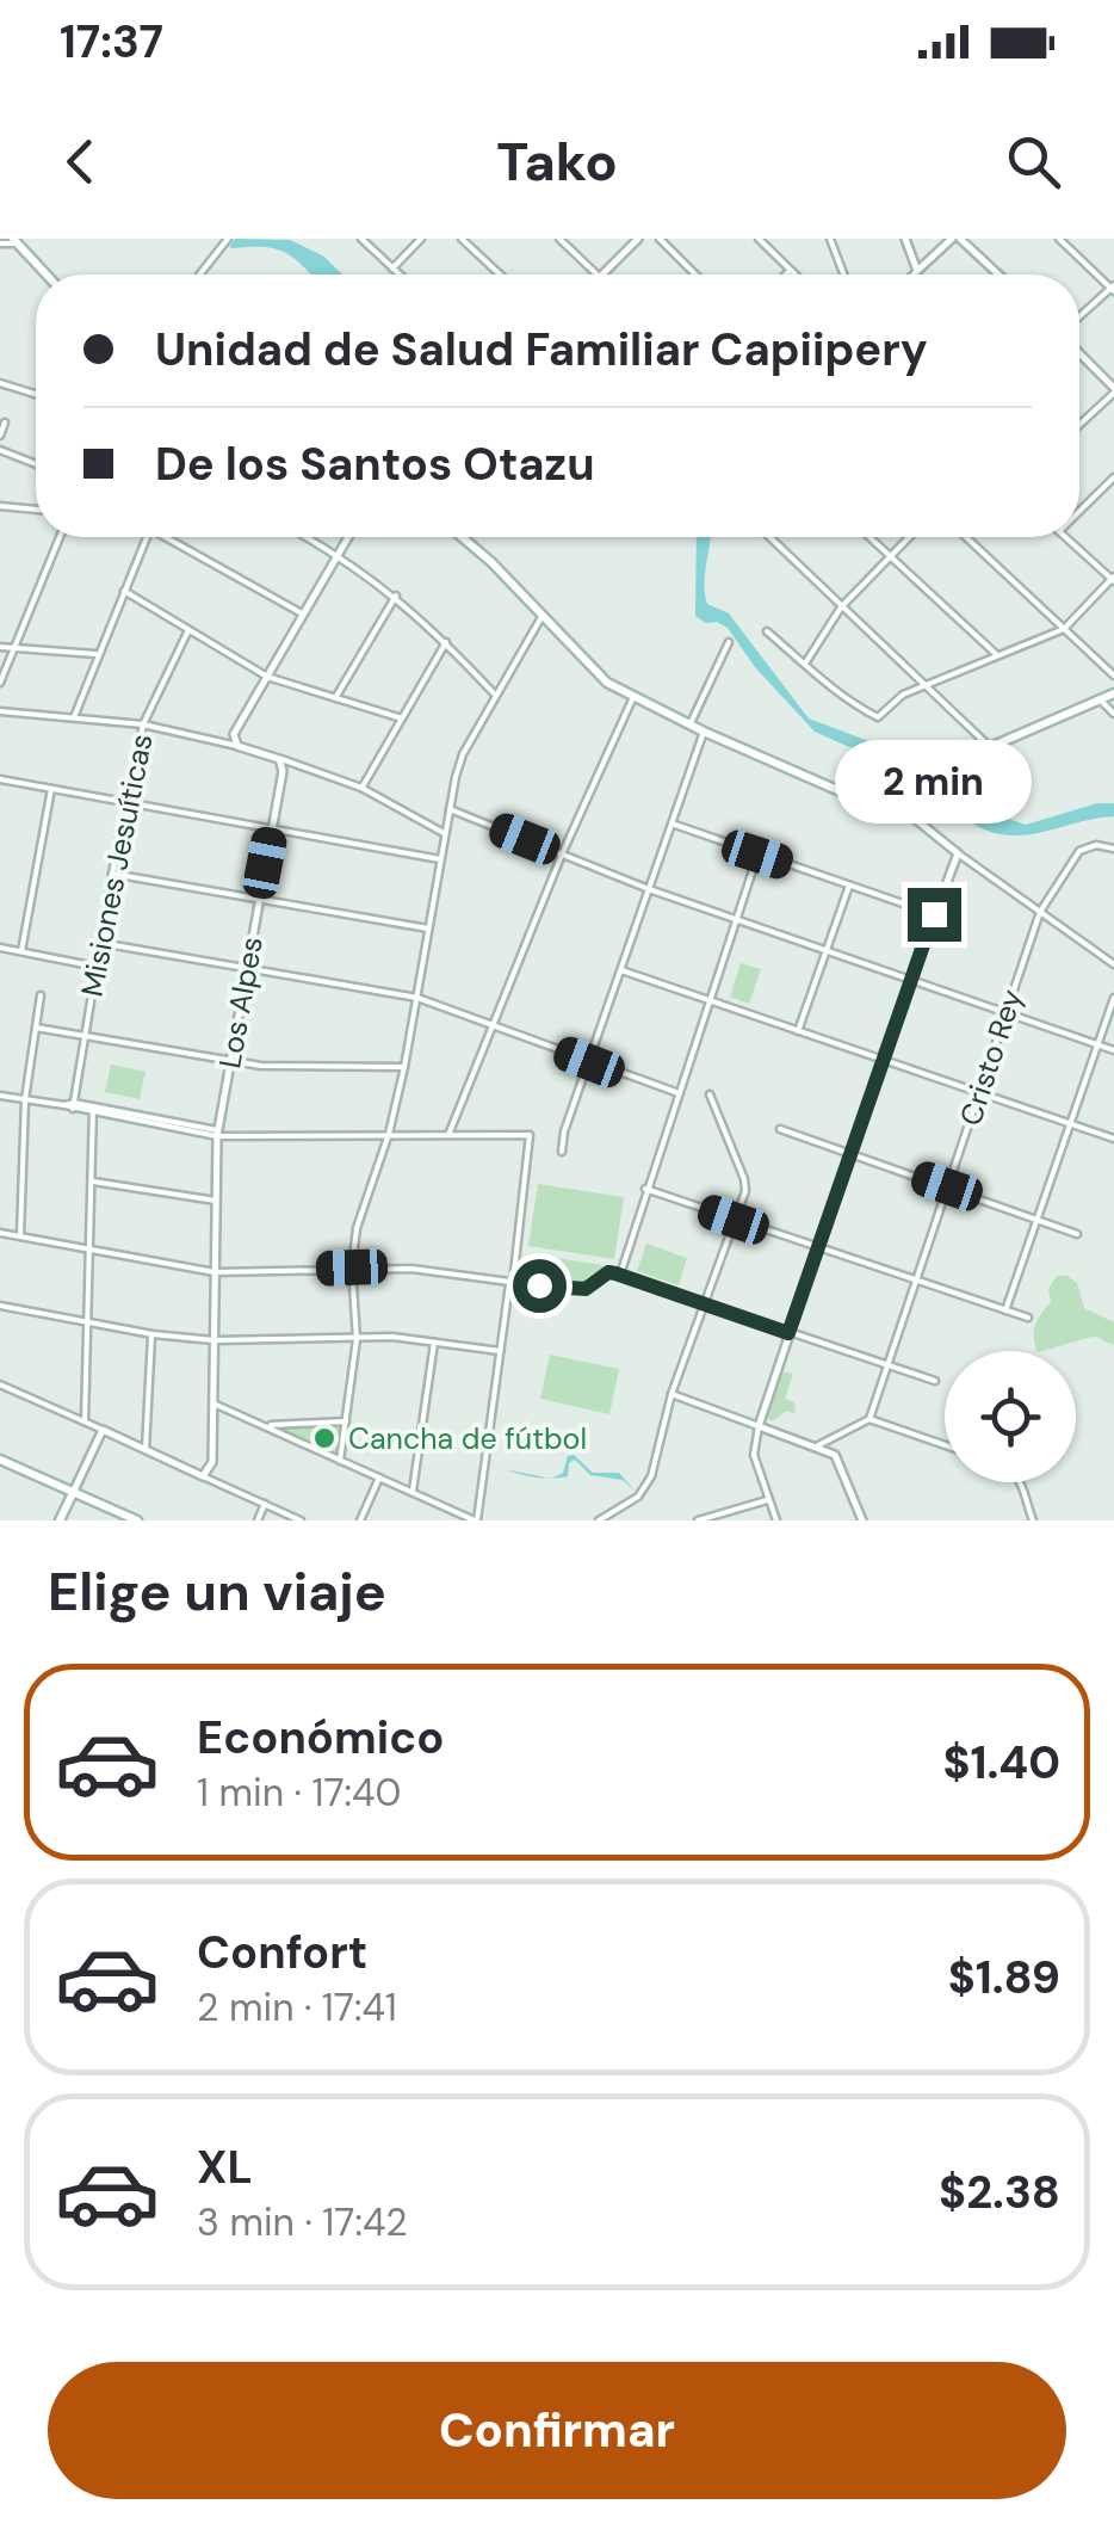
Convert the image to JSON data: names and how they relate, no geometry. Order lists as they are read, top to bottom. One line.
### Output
{"streets":{"street":["Misiones Jesuíticas","Los Alpes","Cristo Rey"]},"places":["Cancha de fútbol"],"page":{"status":"17:37","header":"Tako","banner":["Unidad de Salud Familiar Capiipery","De los Santos Otazu"],"bubble":"2 min","heading":"Elige un viaje","list":[{"name":"Económico","note":"1 min · 17:40","value":"$1.40"},{"name":"Confort","note":"2 min · 17:41","value":"$1.89"},{"name":"XL","note":"3 min · 17:42","value":"$2.38"}],"buttons":"Confirmar"}}
